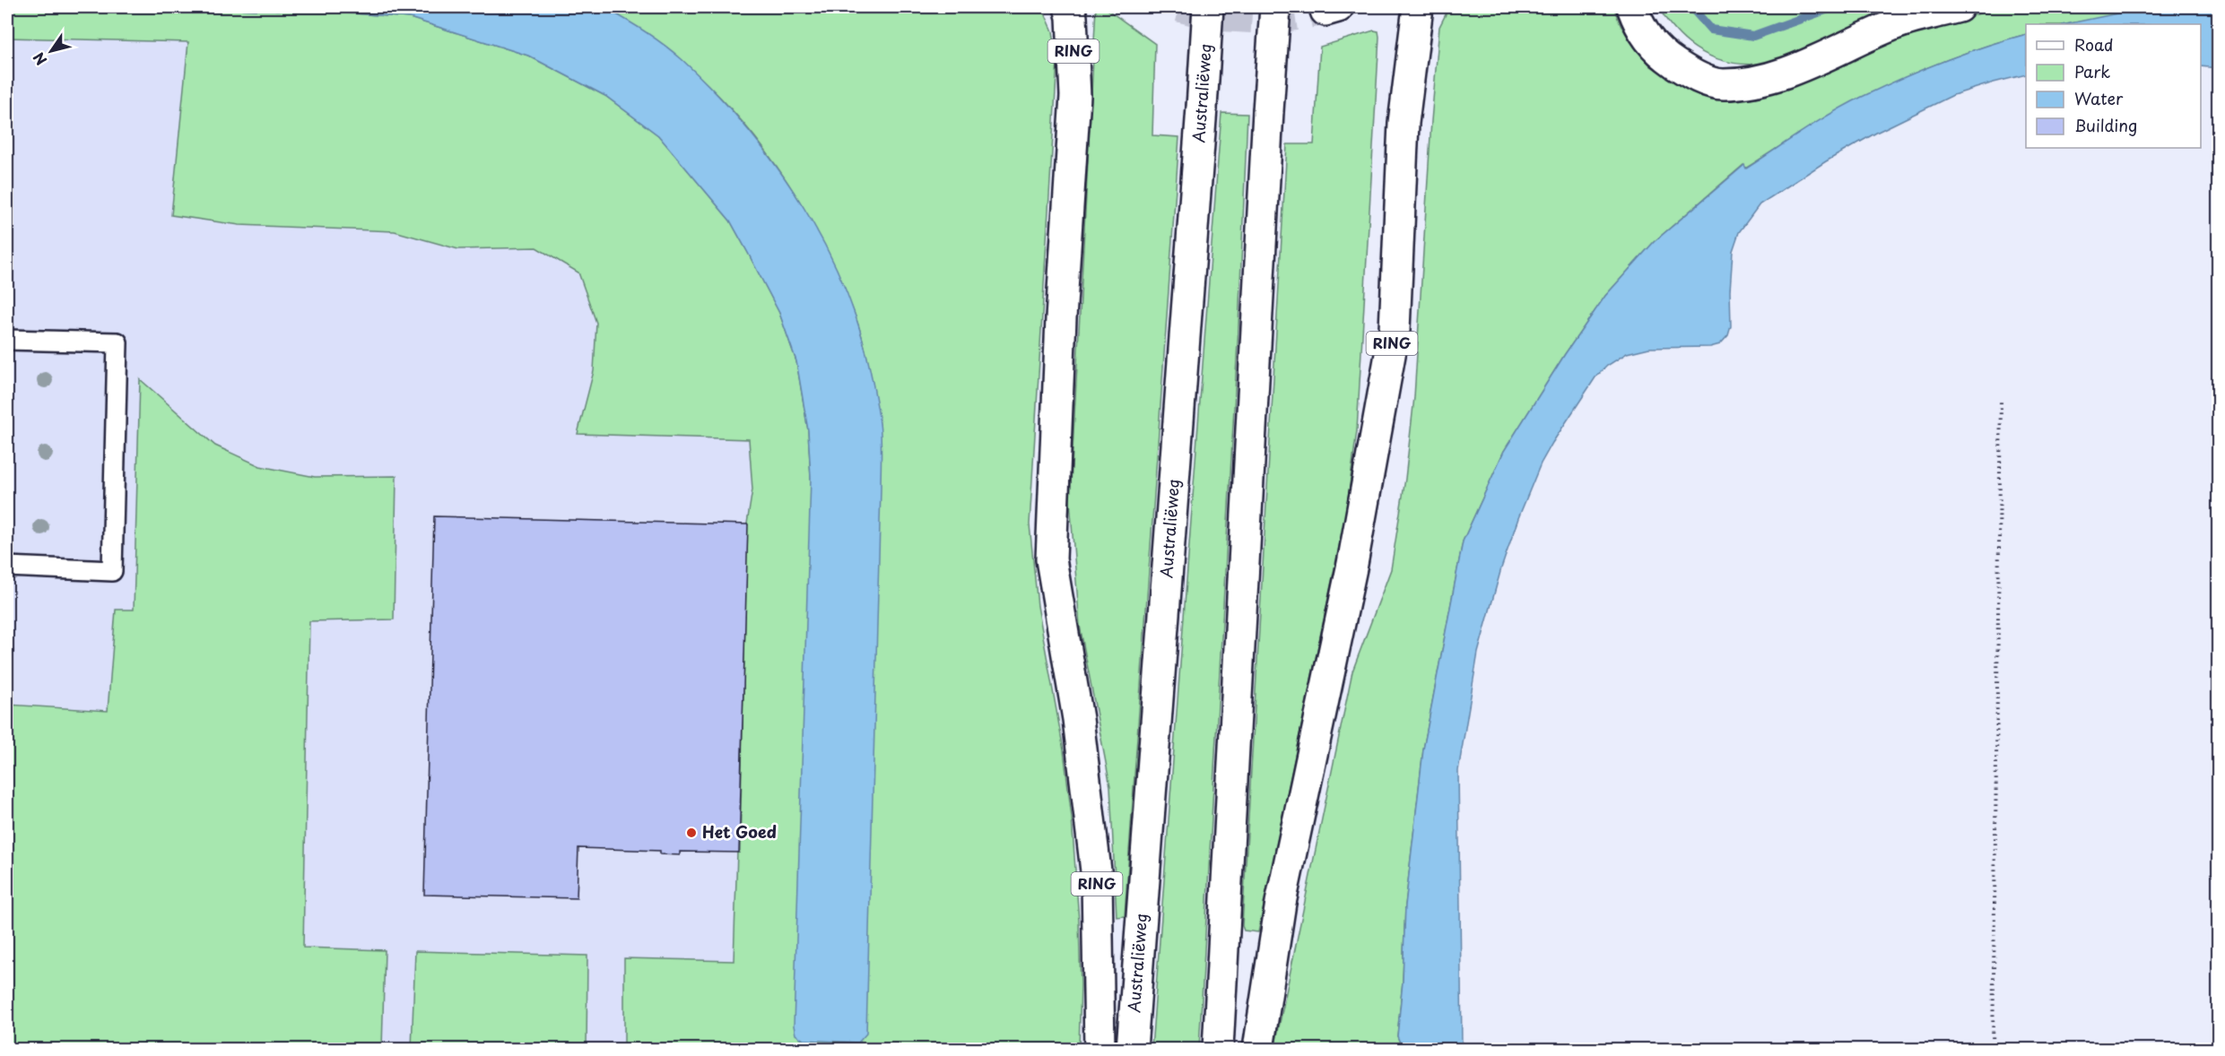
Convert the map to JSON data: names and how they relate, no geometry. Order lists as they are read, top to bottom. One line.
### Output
{"streets":{"main road":["RING","Australiëweg"]},"places":["Het Goed"],"legend":["Road","Park","Water","Building"],"north":"bottom left"}
